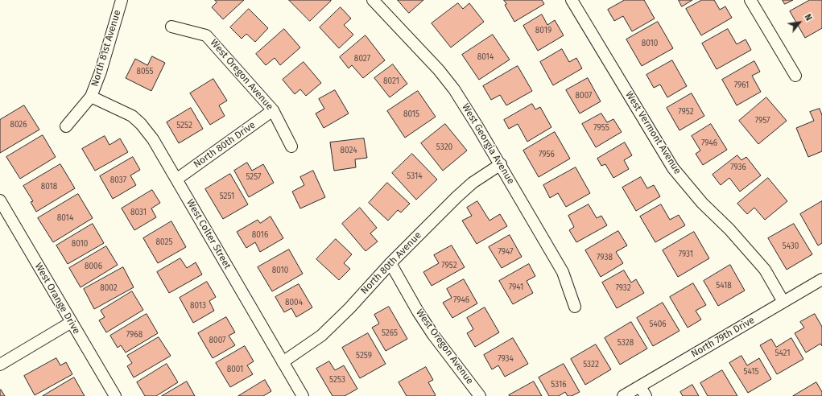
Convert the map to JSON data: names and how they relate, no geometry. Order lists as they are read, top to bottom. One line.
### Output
{"streets":{"street":["North 81st Avenue","West Oregon Avenue","West Vermont Avenue","West Georgia Avenue","North 80th Drive","West Colter Street","North 80th Avenue","West Orange Drive","North 79th Drive"]},"crossings":[["North 81st Avenue","West Colter Street"],["West Oregon Avenue","North 80th Drive"],["West Oregon Avenue","North 80th Avenue"],["West Vermont Avenue","North 79th Drive"],["West Georgia Avenue","North 80th Avenue"],["North 80th Drive","West Colter Street"],["West Colter Street","North 80th Avenue"]],"house_numbers":["8019","8010","8014","8027","8055","8021","7961","8007","7952","8015","7957","8026","5252","7955","7946","5320","8024","7956","7936","5314","5257","8037","8018","5251","8031","8014","8016","8025","8010","5430","7947","7931","7938","7952","8006","8010","5418","7941","8002","7932","7946","8004","8013","5406","5265","7968","8007","5328","5421","5259","7934","5322","8001","5415","5253","5316"],"north":"top right"}
